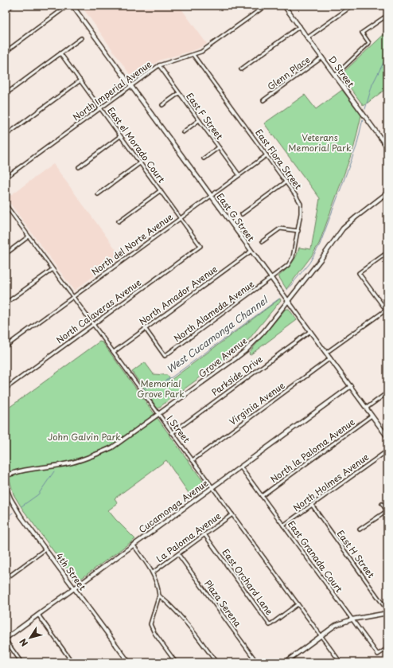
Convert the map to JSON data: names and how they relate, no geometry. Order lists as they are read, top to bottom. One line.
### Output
{"streets":{"street":["D Street","Glenn Place","North Imperial Avenue","East F Street","East el Morado Court","East Flora Street","East G Street","North del Norte Avenue","North Amador Avenue","North Calaveras Avenue","North Alameda Avenue","Grove Avenue","Parkside Drive","Virginia Avenue","I Street","North la Paloma Avenue","North Holmes Avenue","Cucamonga Avenue","La Paloma Avenue","East H Street","East Granada Court","4th Street","East Orchard Lane","Plaza Serena"]},"crossings":[["D Street","Glenn Place"],["North Imperial Avenue","East F Street"],["North Imperial Avenue","East el Morado Court"],["North Imperial Avenue","East Flora Street"],["North Imperial Avenue","East G Street"],["East F Street","North del Norte Avenue"],["East el Morado Court","North del Norte Avenue"],["East el Morado Court","North Calaveras Avenue"],["East Flora Street","East G Street"],["East Flora Street","North del Norte Avenue"],["East Flora Street","North Alameda Avenue"],["East G Street","North del Norte Avenue"],["East G Street","North Amador Avenue"],["East G Street","North Alameda Avenue"],["East G Street","Grove Avenue"],["East G Street","Parkside Drive"],["East G Street","Virginia Avenue"],["East G Street","North la Paloma Avenue"],["East G Street","Cucamonga Avenue"],["North del Norte Avenue","I Street"],["North Amador Avenue","North Alameda Avenue"],["North Amador Avenue","I Street"],["North Calaveras Avenue","I Street"],["Grove Avenue","I Street"],["Parkside Drive","I Street"],["Virginia Avenue","I Street"],["I Street","Cucamonga Avenue"],["I Street","La Paloma Avenue"],["I Street","East Orchard Lane"],["North la Paloma Avenue","East Granada Court"],["North Holmes Avenue","East H Street"],["North Holmes Avenue","East Granada Court"],["Cucamonga Avenue","East Granada Court"],["Cucamonga Avenue","4th Street"],["La Paloma Avenue","East Orchard Lane"],["La Paloma Avenue","Plaza Serena"]],"water":["West Cucamonga Channel"],"parks":["Veterans Memorial Park","Memorial Grove Park","John Galvin Park"],"north":"bottom left"}
